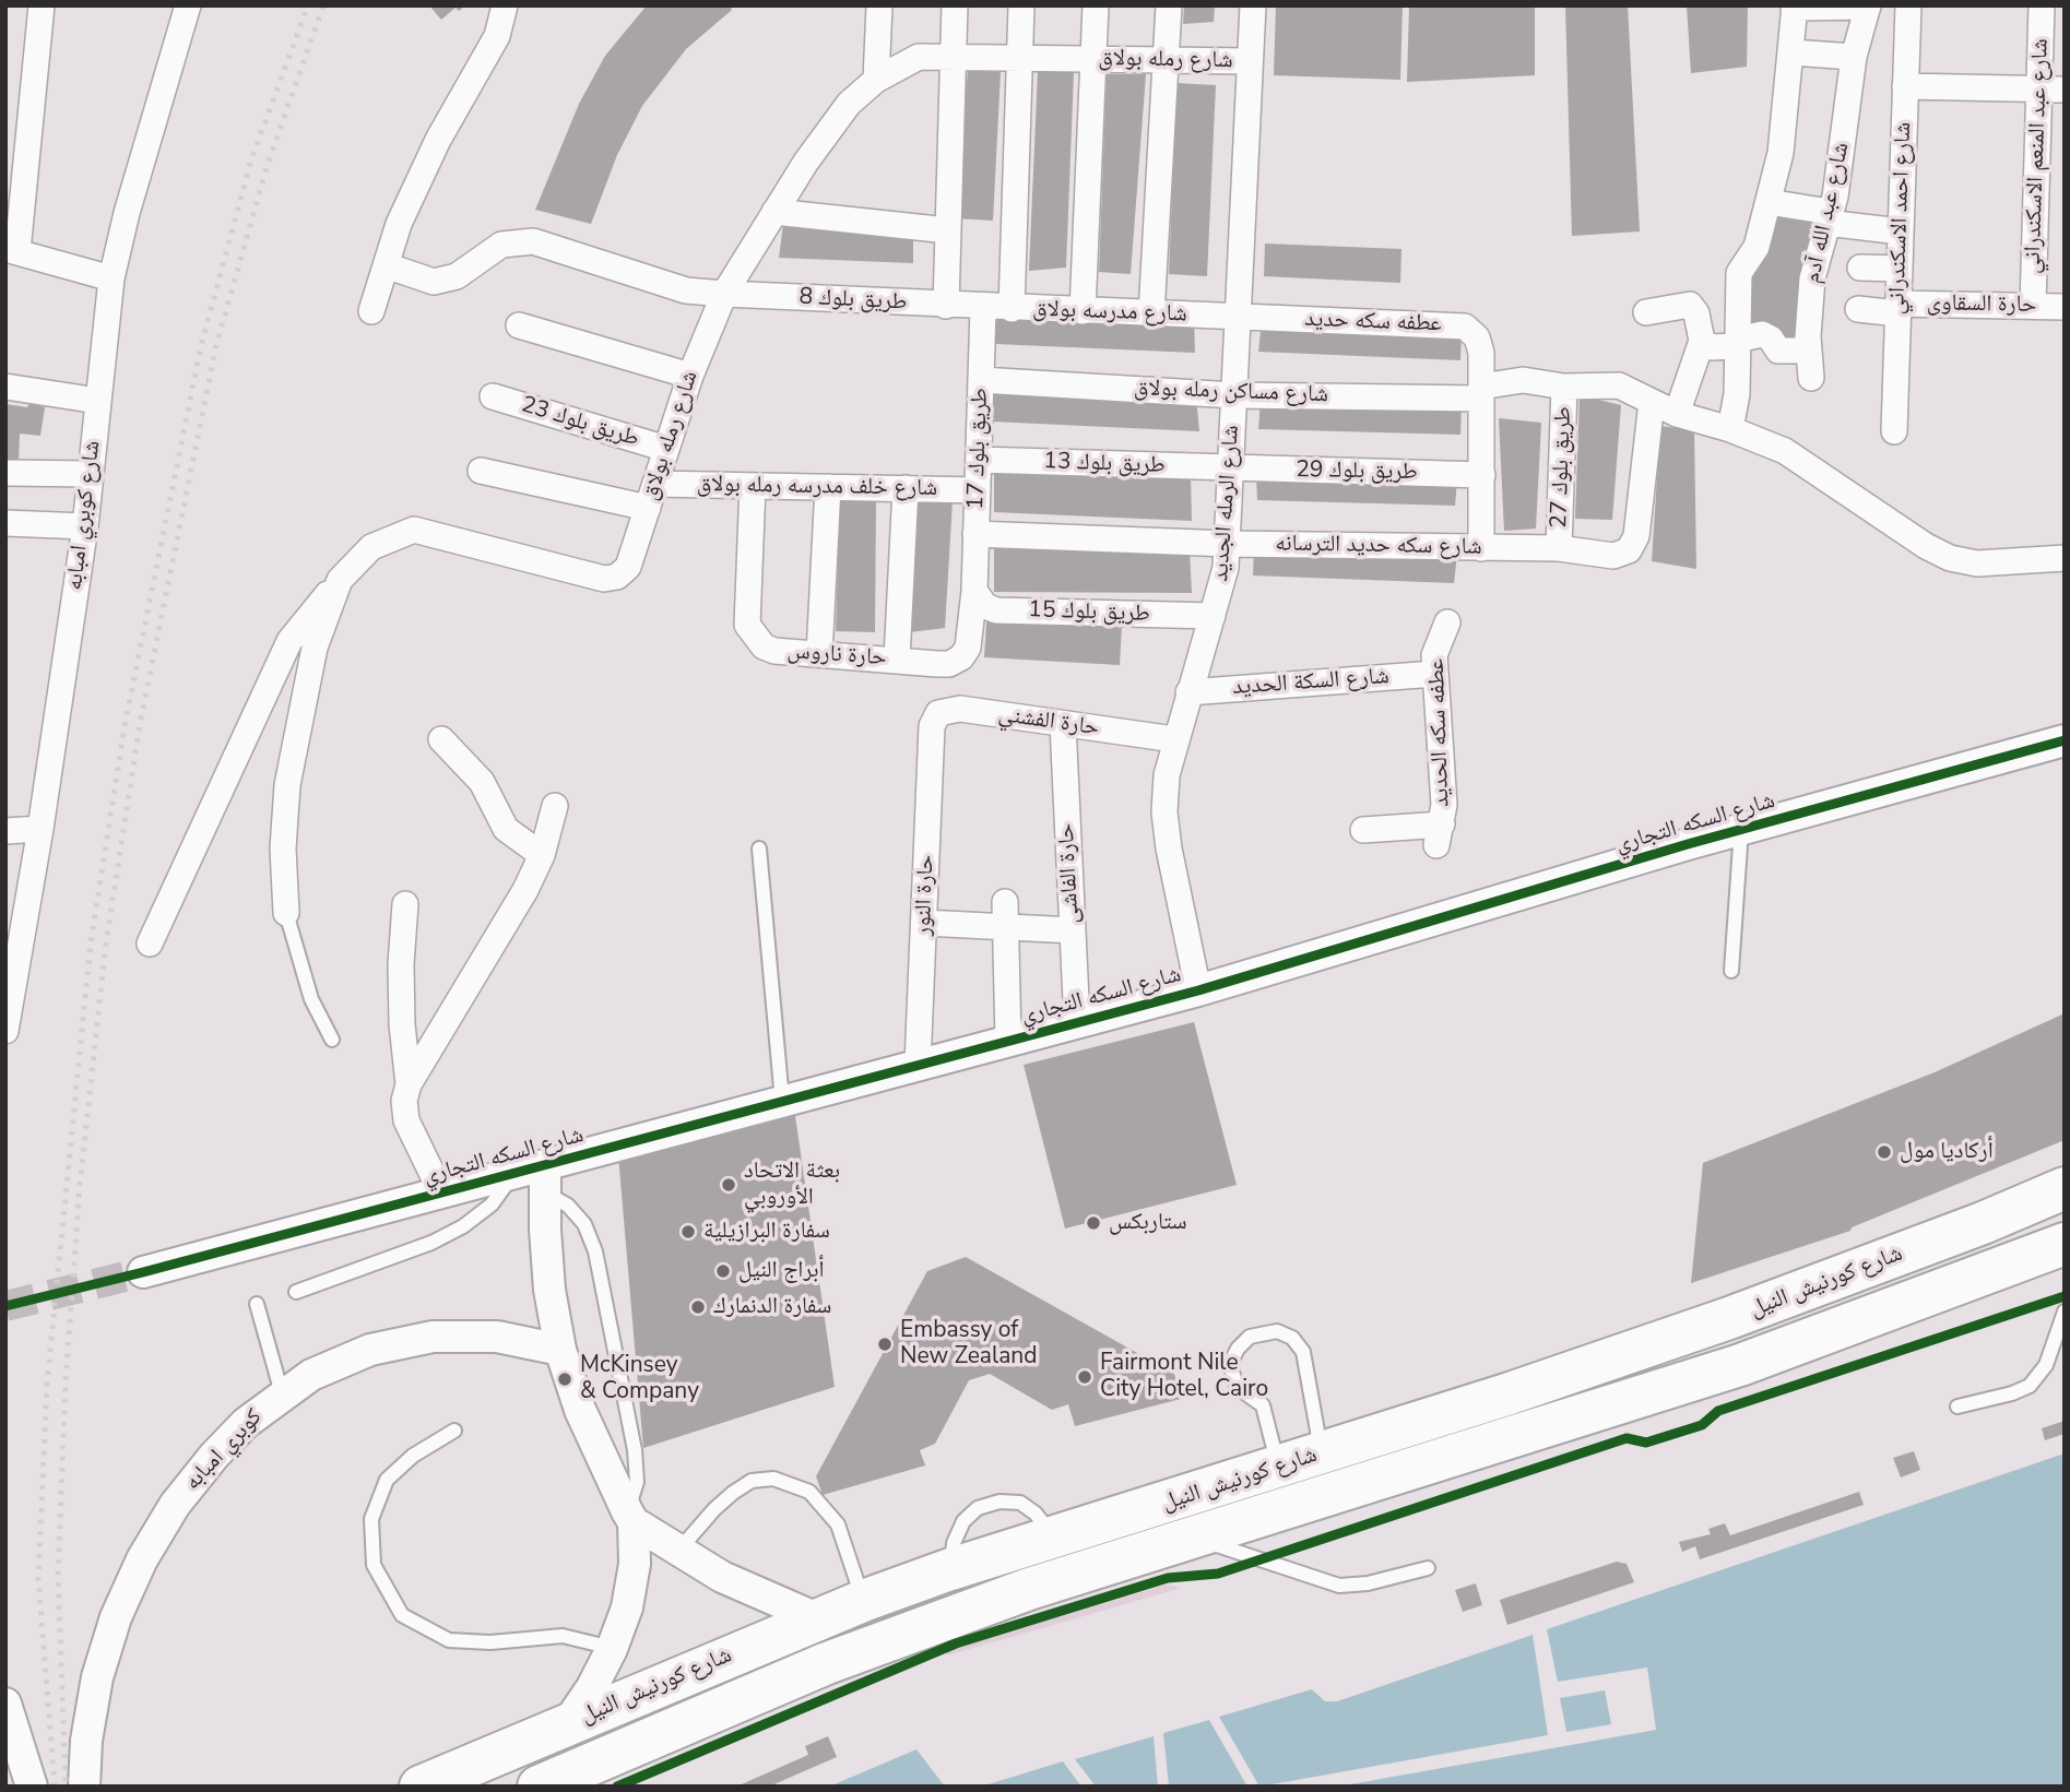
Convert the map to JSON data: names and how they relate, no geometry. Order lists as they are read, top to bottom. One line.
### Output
{"streets":{"highway":["شارع كورنيش النيل"],"street":["شارع رمله بولاق","شارع عبد المنعم الاسكندراني","شارع عبد الله آدم","شارع احمد الاسكندراني","طريق بلوك 8","حارة السقاوى","شارع مدرسه بولاق","عطفه سكه حديد","شارع مساكن رمله بولاق","طريق بلوك 23","طريق بلوك 17","طريق بلوك 13","طريق بلوك 27","طريق بلوك 29","شارع خلف مدرسه رمله بولاق","شارع الرمله الجديد","شارع كوبري امبابه","شارع سكه حديد الترسانه","طريق بلوك 15","حارة ناروس","شارع السكة الحديد","حارة الفشني","عطفه سكه الحديد","شارع السكه التجاري","حارة الفاشى","حارة النور","كوبري امبابه"]},"crossings":[["شارع رمله بولاق","طريق بلوك 8"],["شارع رمله بولاق","طريق بلوك 23"],["شارع رمله بولاق","شارع خلف مدرسه رمله بولاق"],["شارع رمله بولاق","شارع الرمله الجديد"],["شارع عبد المنعم الاسكندراني","حارة السقاوى"],["شارع احمد الاسكندراني","حارة السقاوى"],["طريق بلوك 8","شارع مدرسه بولاق"],["طريق بلوك 8","طريق بلوك 17"],["شارع مدرسه بولاق","عطفه سكه حديد"],["شارع مدرسه بولاق","طريق بلوك 17"],["شارع مدرسه بولاق","شارع الرمله الجديد"],["عطفه سكه حديد","شارع مساكن رمله بولاق"],["عطفه سكه حديد","طريق بلوك 29"],["عطفه سكه حديد","شارع الرمله الجديد"],["عطفه سكه حديد","شارع سكه حديد الترسانه"],["شارع مساكن رمله بولاق","طريق بلوك 17"],["شارع مساكن رمله بولاق","طريق بلوك 27"],["شارع مساكن رمله بولاق","شارع الرمله الجديد"],["شارع مساكن رمله بولاق","شارع سكه حديد الترسانه"],["طريق بلوك 17","طريق بلوك 13"],["طريق بلوك 17","شارع خلف مدرسه رمله بولاق"],["طريق بلوك 17","شارع سكه حديد الترسانه"],["طريق بلوك 17","طريق بلوك 15"],["طريق بلوك 17","حارة ناروس"],["طريق بلوك 13","طريق بلوك 29"],["طريق بلوك 13","شارع الرمله الجديد"],["طريق بلوك 27","شارع سكه حديد الترسانه"],["طريق بلوك 29","شارع الرمله الجديد"],["شارع خلف مدرسه رمله بولاق","حارة ناروس"],["شارع الرمله الجديد","شارع سكه حديد الترسانه"],["شارع الرمله الجديد","طريق بلوك 15"],["شارع الرمله الجديد","شارع السكة الحديد"],["شارع الرمله الجديد","حارة الفشني"],["شارع الرمله الجديد","شارع السكه التجاري"],["طريق بلوك 15","حارة ناروس"],["شارع السكة الحديد","عطفه سكه الحديد"],["حارة الفشني","حارة الفاشى"],["حارة الفشني","حارة النور"],["شارع السكه التجاري","حارة الفاشى"],["شارع السكه التجاري","حارة النور"]],"places":["أركاديا مول","بعثة الاتحاد الأوروبي","ستاربكس","سفارة البرازيلية","أبراج النيل","سفارة الدنمارك","Embassy of New Zealand","Fairmont Nile City Hotel, Cairo","McKinsey & Company"]}
